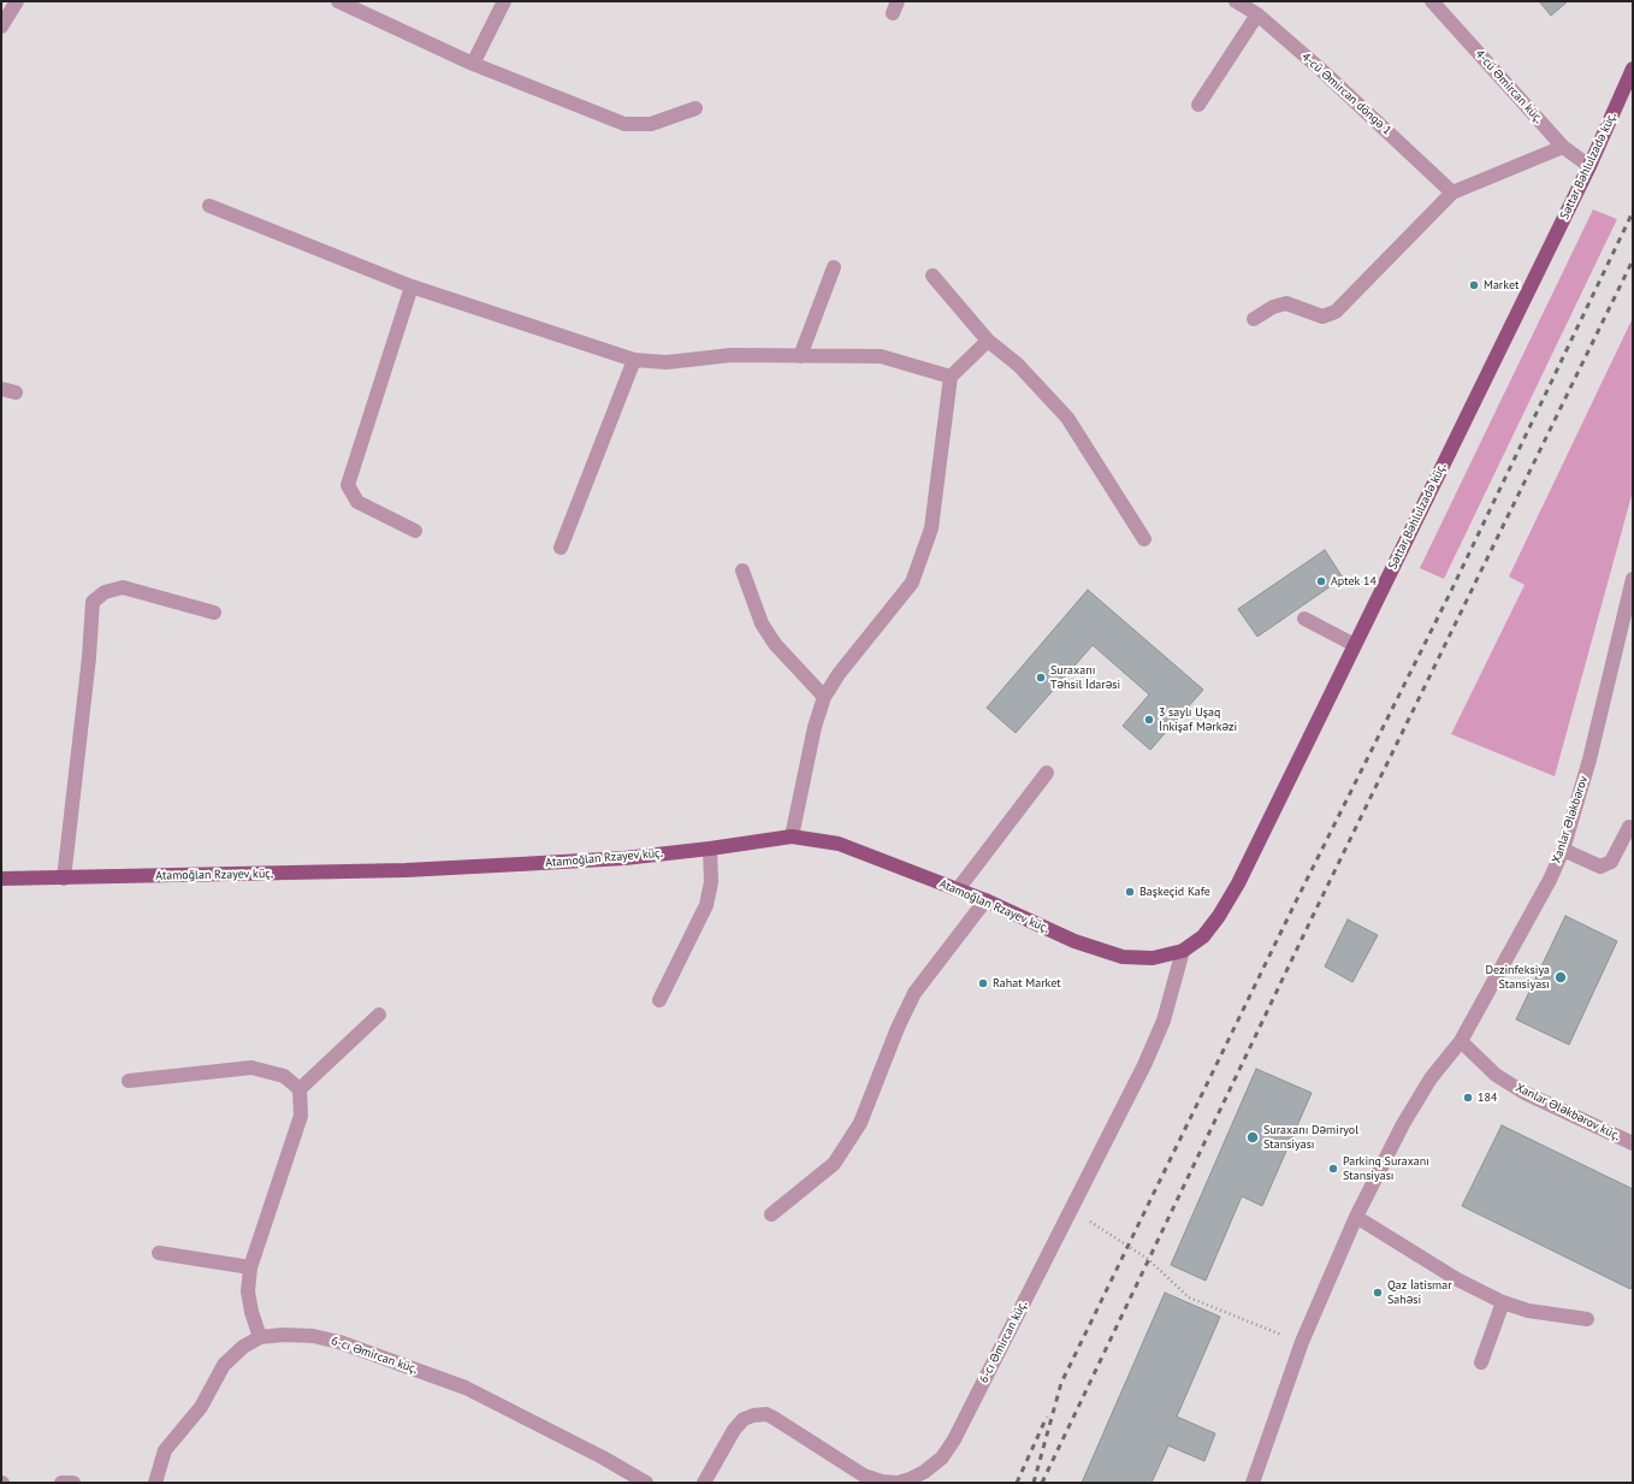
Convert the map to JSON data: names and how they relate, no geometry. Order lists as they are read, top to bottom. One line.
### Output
{"streets":{"main road":["Səttar Bəhlulzadə küç.","Atamoğlan Rzayev küç."],"street":["4-cü Əmircan küç.","4-cü Əmircan döngə 1","Xanlar Ələkbərov","Xanlar Ələkbərov küç.","6-cı Əmircan küç."]},"crossings":[["4-cü Əmircan küç.","Səttar Bəhlulzadə küç."],["Səttar Bəhlulzadə küç.","Atamoğlan Rzayev küç."],["Səttar Bəhlulzadə küç.","6-cı Əmircan küç."],["Xanlar Ələkbərov","Xanlar Ələkbərov küç."],["Atamoğlan Rzayev küç.","6-cı Əmircan küç."]],"places":["Market","Aptek 14","Suraxanı Təhsil İdarəsi","3 saylı Uşaq İnkişaf Mərkəzi","Başkeçid Kafe","Dezinfeksiya Stansiyası","Rahat Market","184","Suraxanı Dəmiryol Stansiyası","Parkinq Suraxanı Stansiyası","Qaz İatismar Sahəsi"]}
